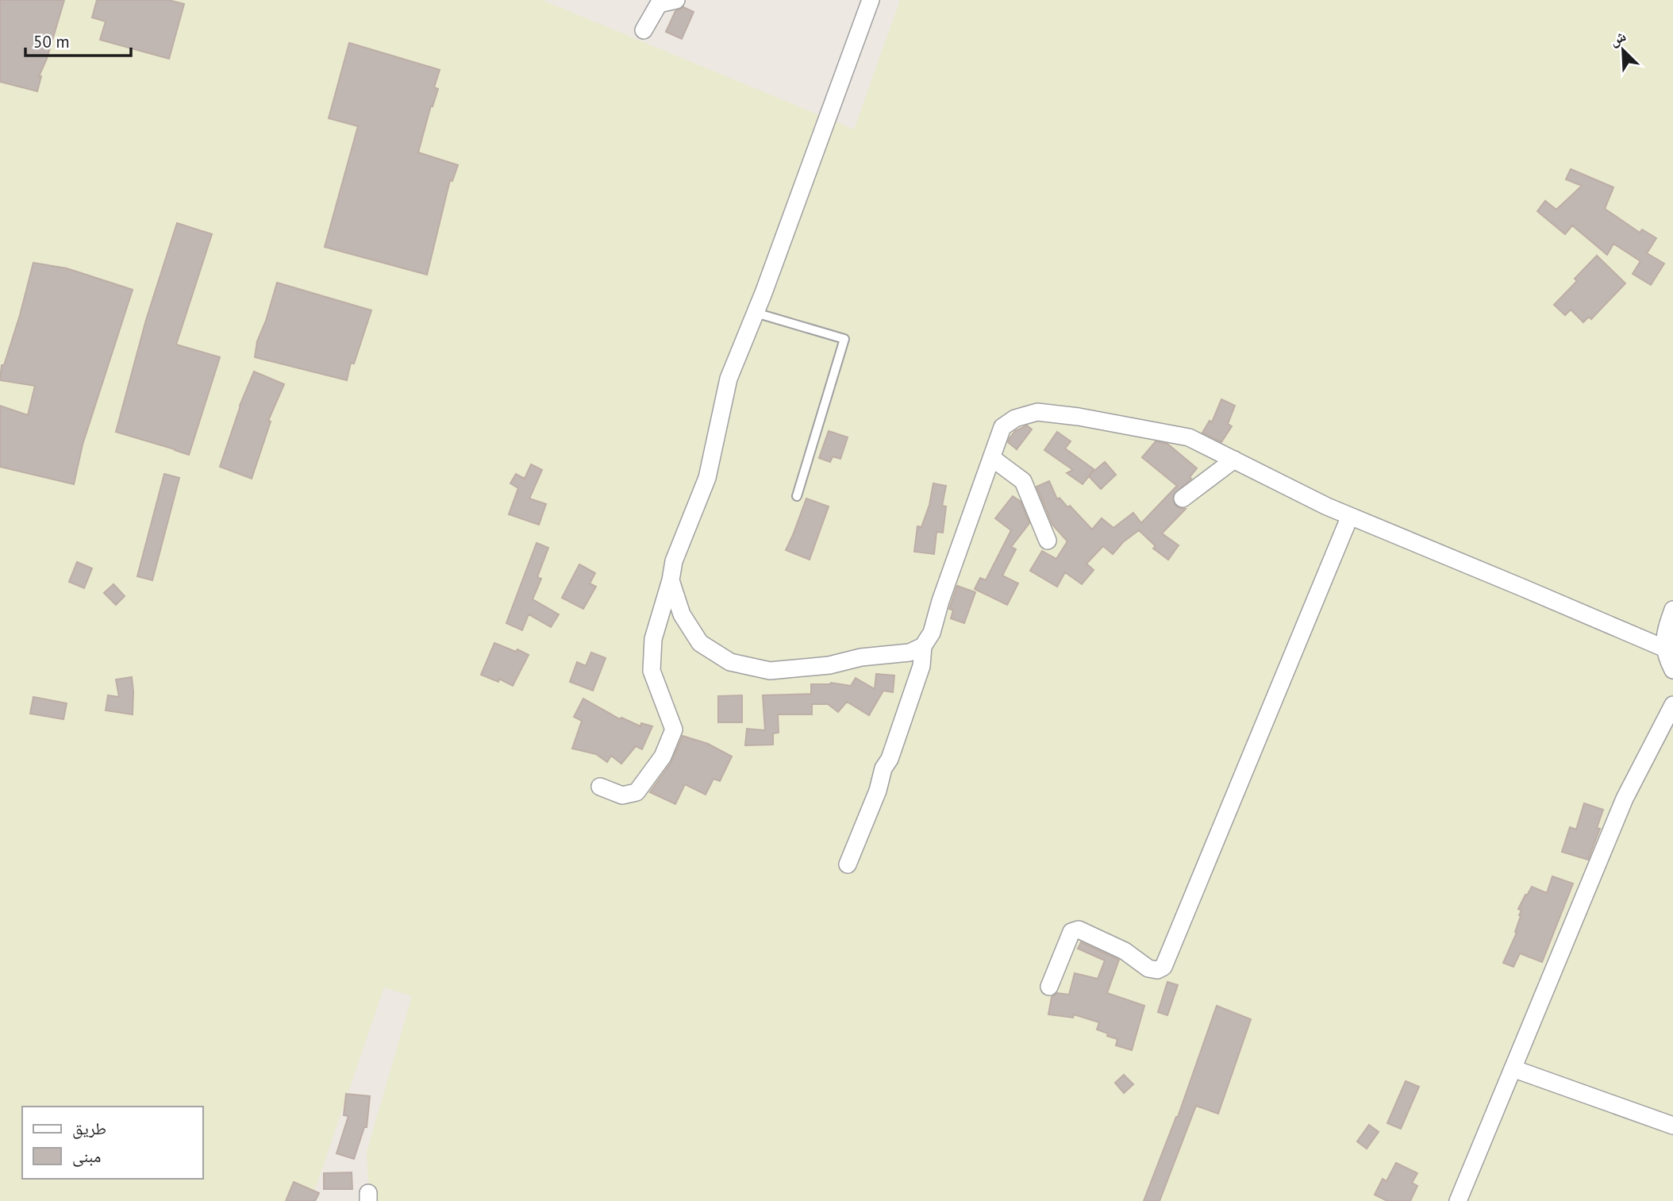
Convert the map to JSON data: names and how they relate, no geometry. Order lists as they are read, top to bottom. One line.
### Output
{"legend":["طريق","مبنى"],"scale_bar":"50 m","north":"top left"}
